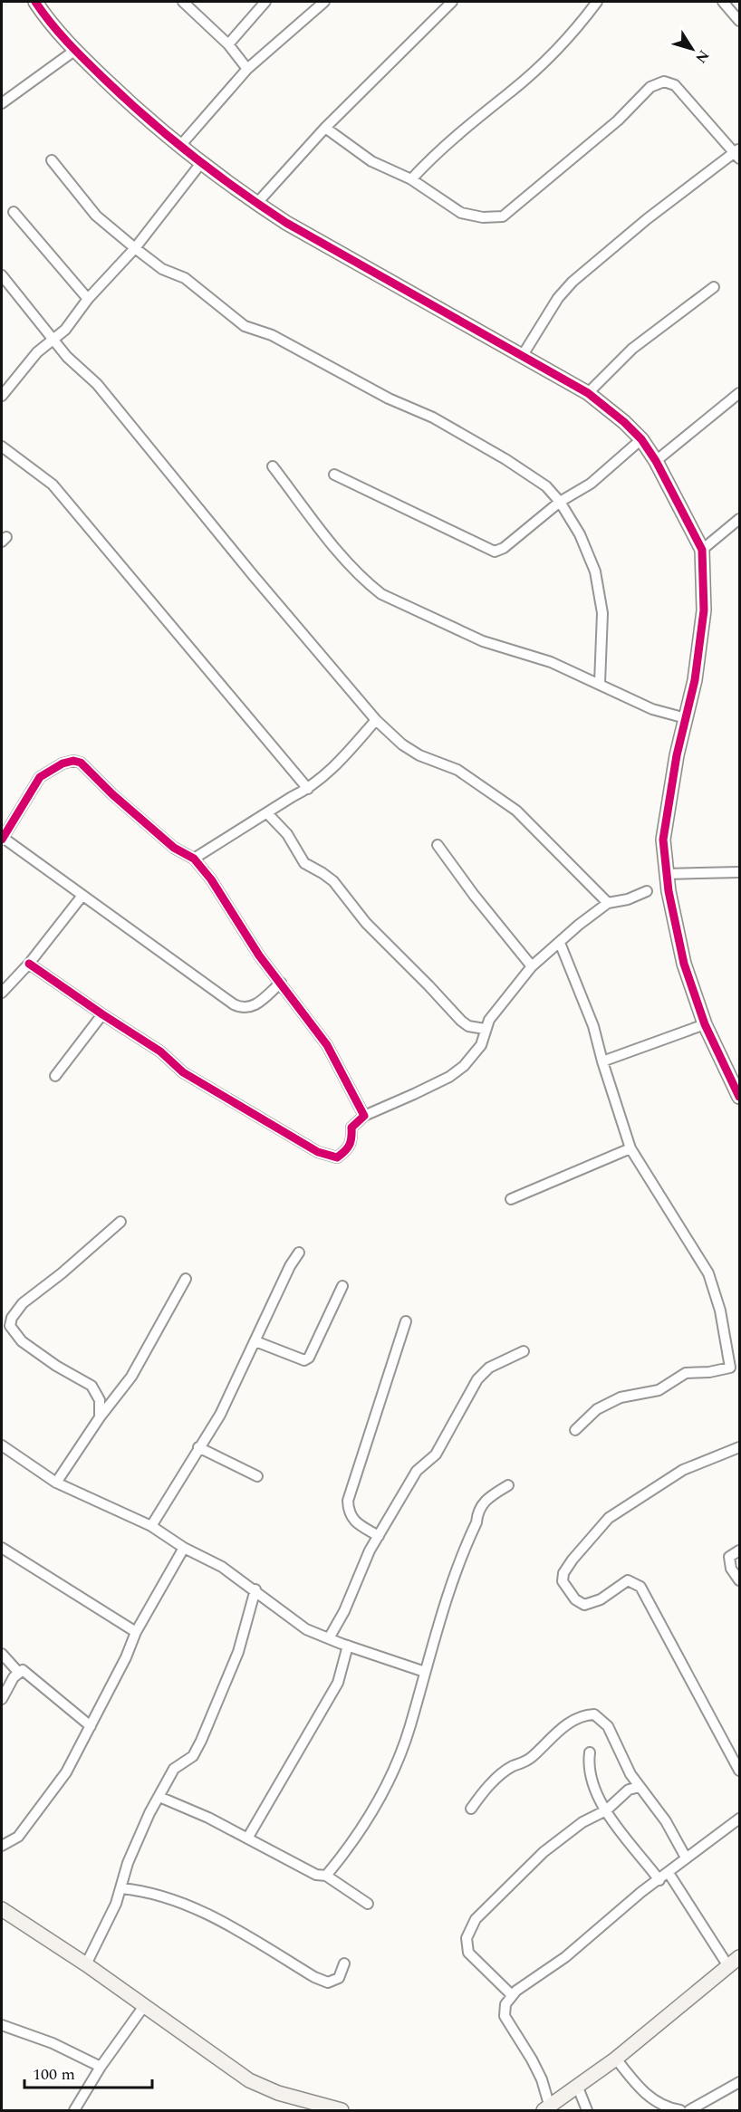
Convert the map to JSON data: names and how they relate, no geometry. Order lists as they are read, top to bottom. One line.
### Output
{"scale_bar":"100 m","north":"bottom right"}
